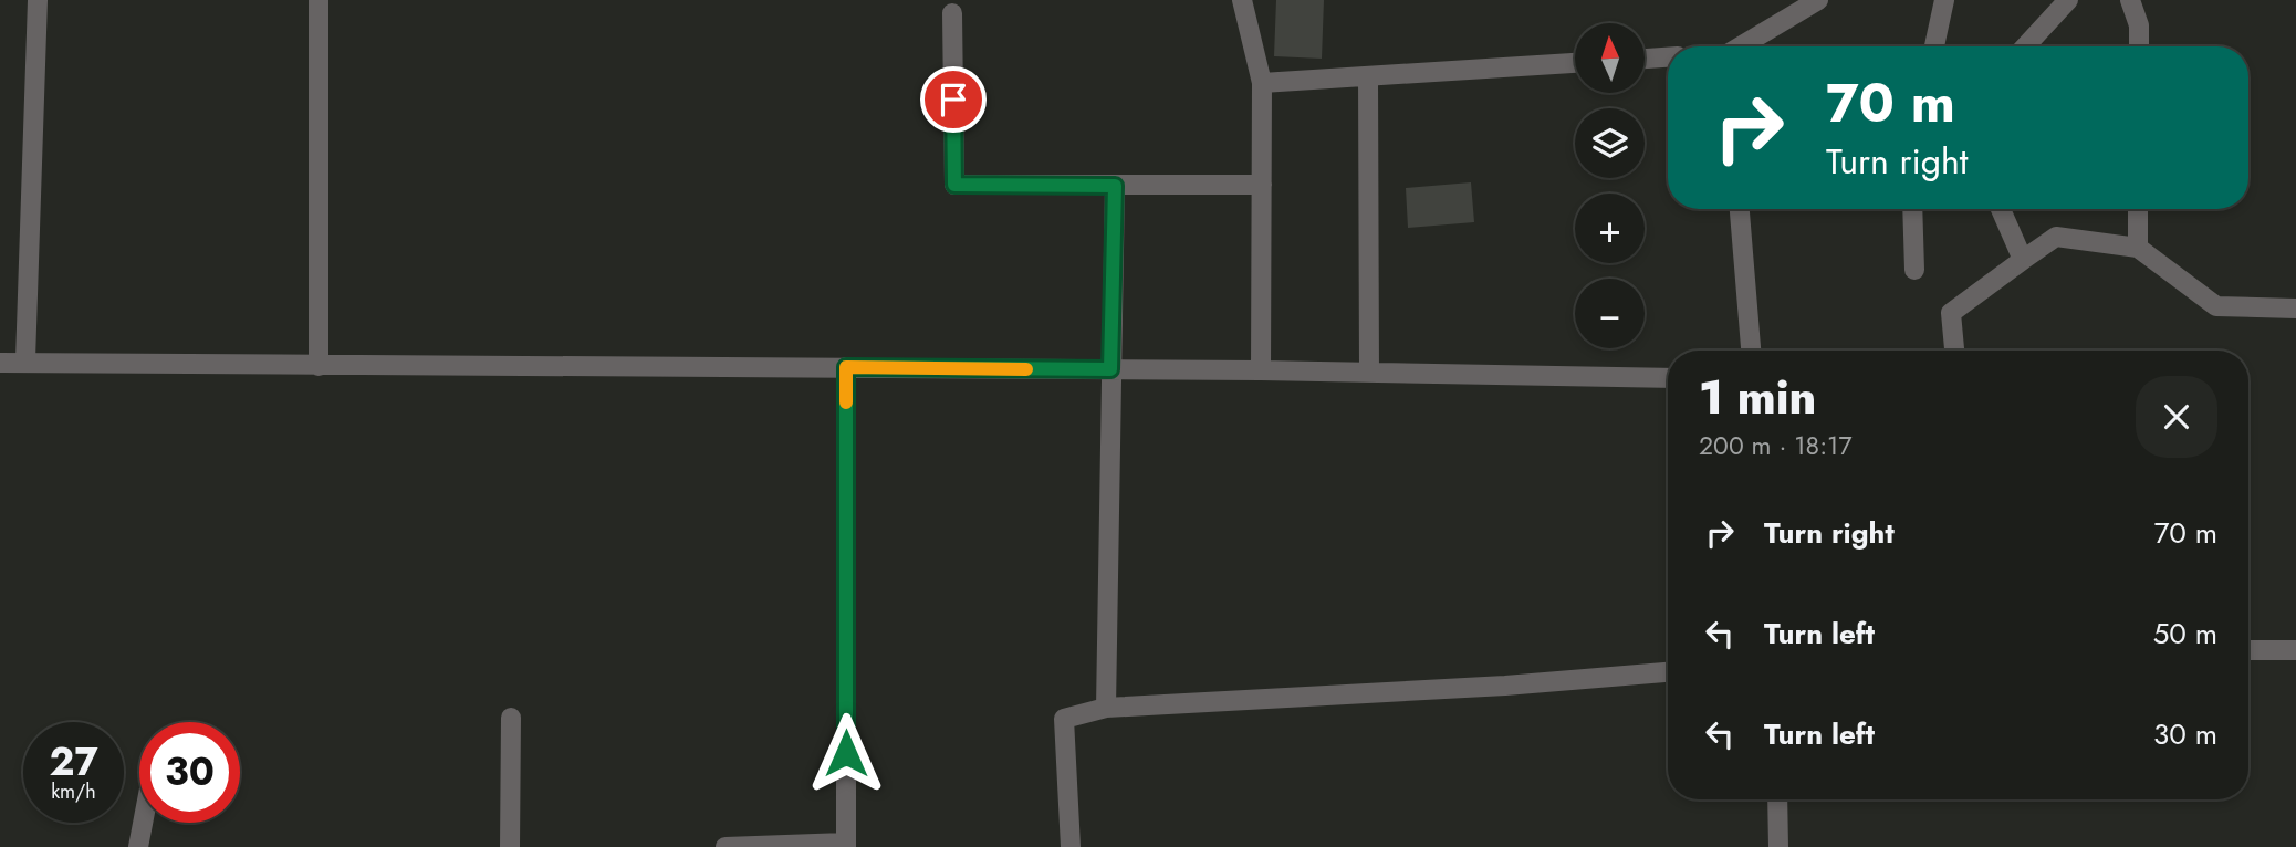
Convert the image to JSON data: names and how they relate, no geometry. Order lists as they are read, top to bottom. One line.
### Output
{"north":"top","page":{"map_buttons":["+","−"],"turn":["70 m","Turn right"],"heading":["1 min","200 m · 18:17"],"list":[{"name":"Turn right","value":"70 m"},{"name":"Turn left","value":"50 m"},{"name":"Turn left","value":"30 m"}],"speed":"27 km/h","limit":"30"}}
